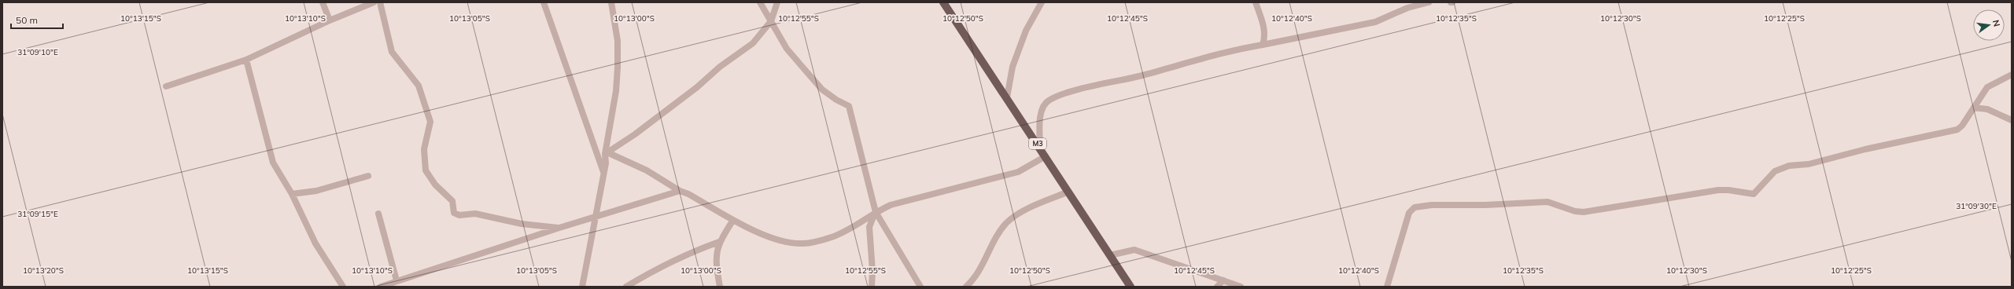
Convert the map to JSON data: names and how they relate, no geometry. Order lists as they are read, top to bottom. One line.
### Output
{"streets":{"main road":["M3"]},"scale_bar":"50 m","north":"right","coordinates":["10°12'45\"S","10°13'15\"S","10°13'10\"S","10°13'05\"S","10°13'00\"S","10°12'55\"S","10°12'50\"S","10°12'40\"S","10°12'35\"S","10°12'30\"S","10°12'25\"S","31°09'10\"E","31°09'30\"E","31°09'15\"E","10°13'20\"S"]}
